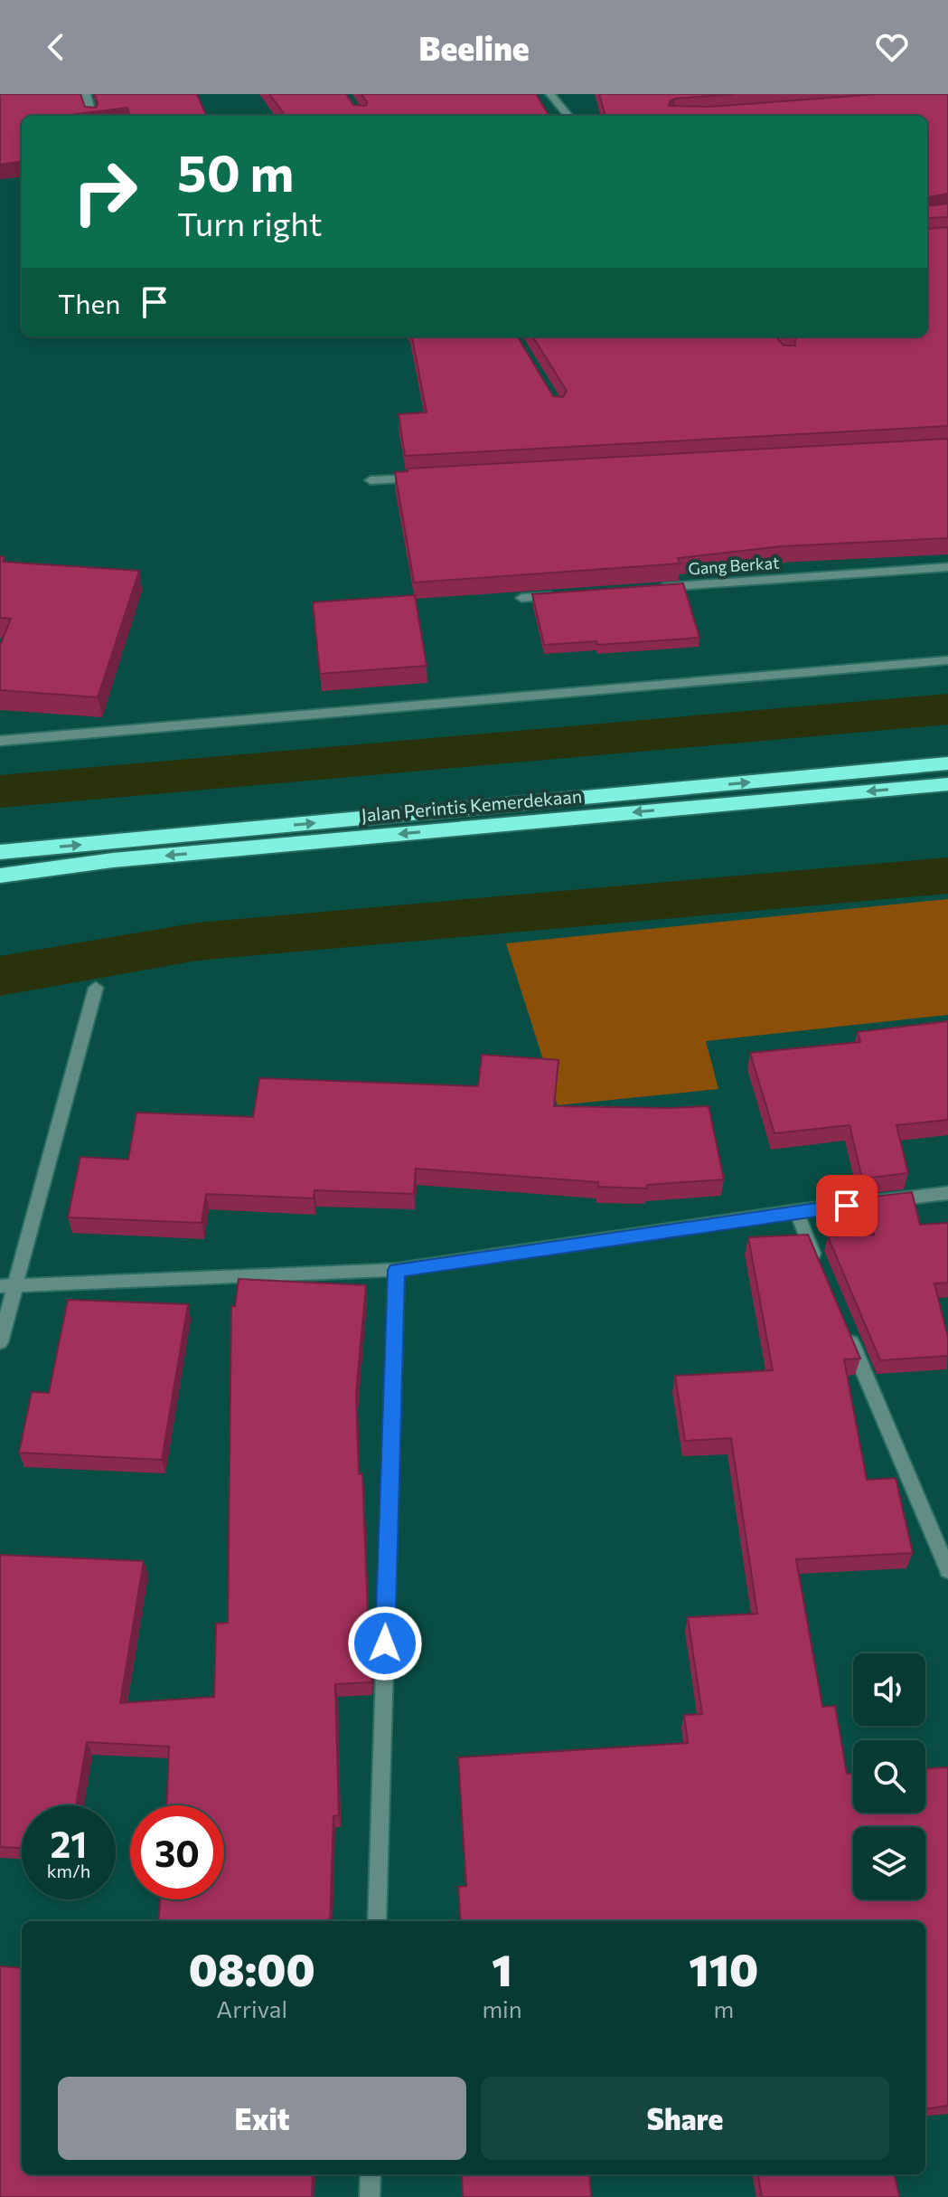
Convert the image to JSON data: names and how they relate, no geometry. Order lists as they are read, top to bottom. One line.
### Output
{"streets":{"highway":["Jalan Perintis Kemerdekaan"],"street":["Gang Berkat"]},"page":{"header":"Beeline","turn":["50 m","Turn right"],"then":"Then","speed":"21 km/h","limit":"30","eta":["08:00","Arrival","1","min","110","m"],"buttons":["Exit","Share"]}}
